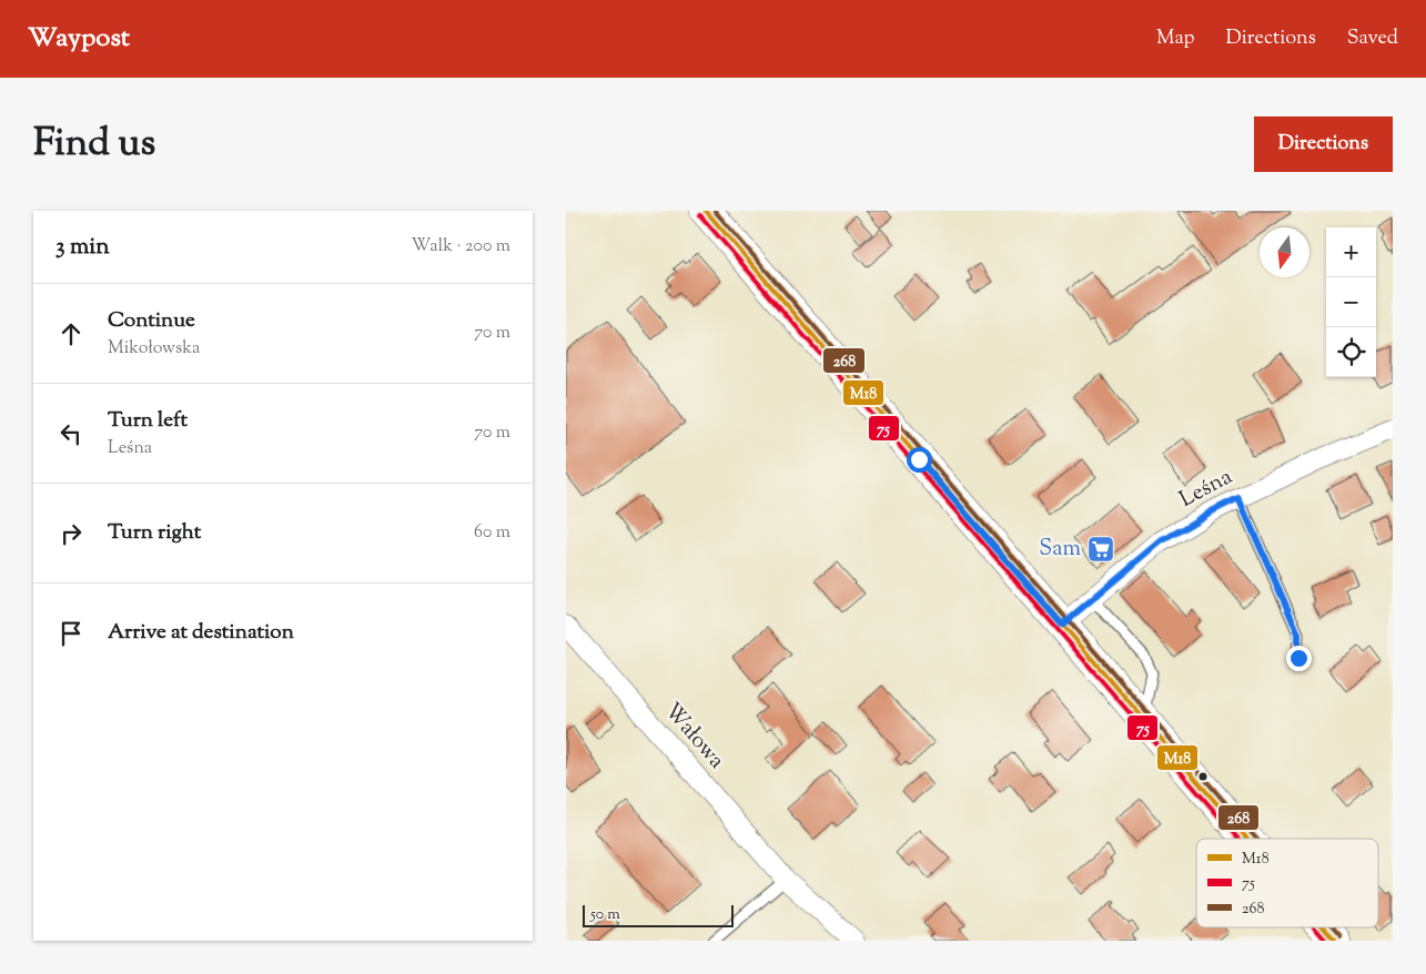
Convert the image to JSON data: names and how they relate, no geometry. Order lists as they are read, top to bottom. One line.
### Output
{"streets":{"street":["Leśna","Wałowa"]},"places":{"supermarket":["Sam"]},"lines":["transit line M18","transit line 268","transit line 75"],"legend":["M18","75","268"],"scale_bar":"50 m","north":"bottom","page":{"header":"Waypost","nav":["Map","Directions","Saved"],"title":"Find us","buttons":"Directions","heading":["3 min","Walk · 200 m"],"map_buttons":["+","−"],"list":[["Continue","Mikołowska","70 m"],["Turn left","Leśna","70 m"],["Turn right","60 m"],"Arrive at destination"],"scale":"50 m"}}
